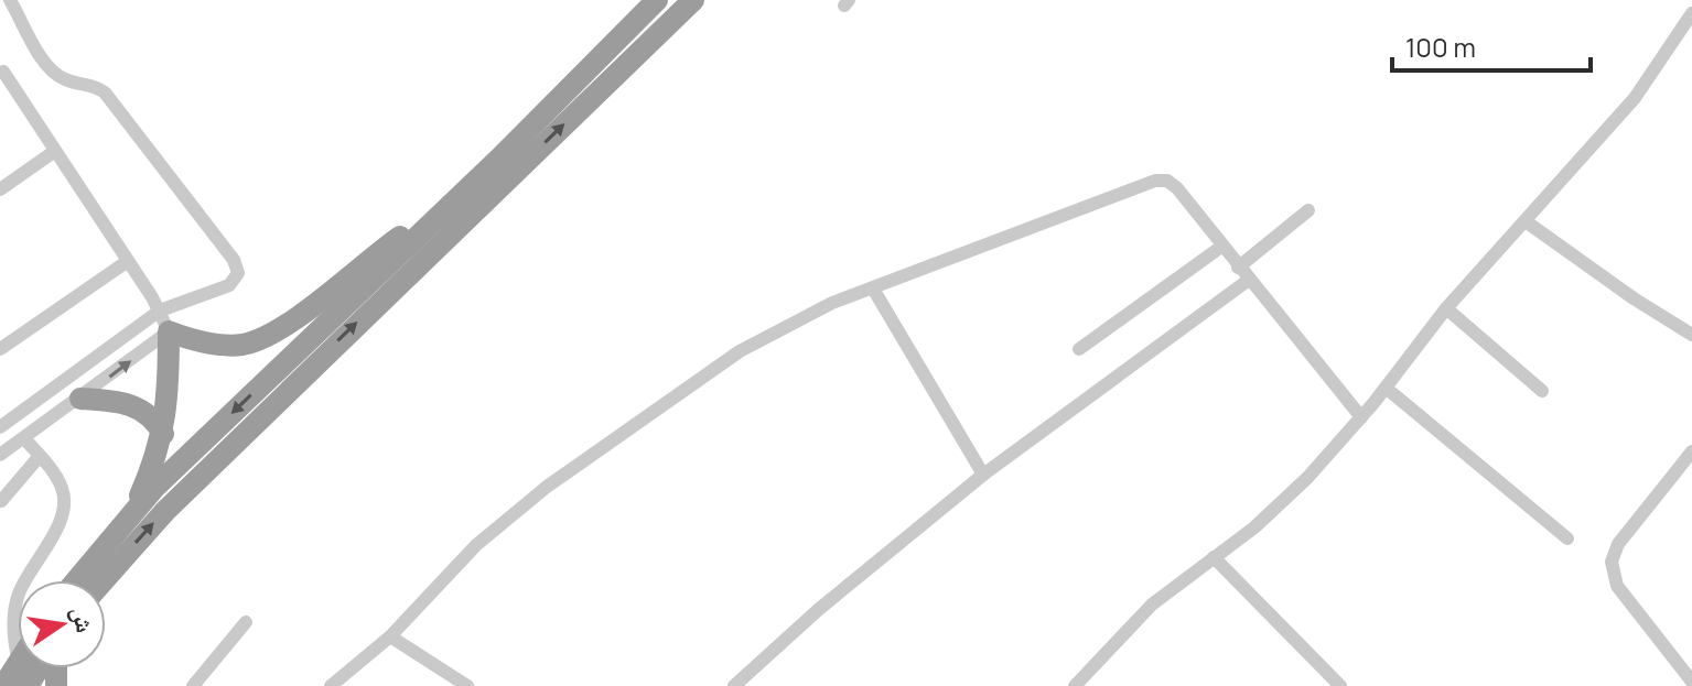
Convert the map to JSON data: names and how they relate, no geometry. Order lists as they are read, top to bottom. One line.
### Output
{"scale_bar":"100 m","north":"right"}
